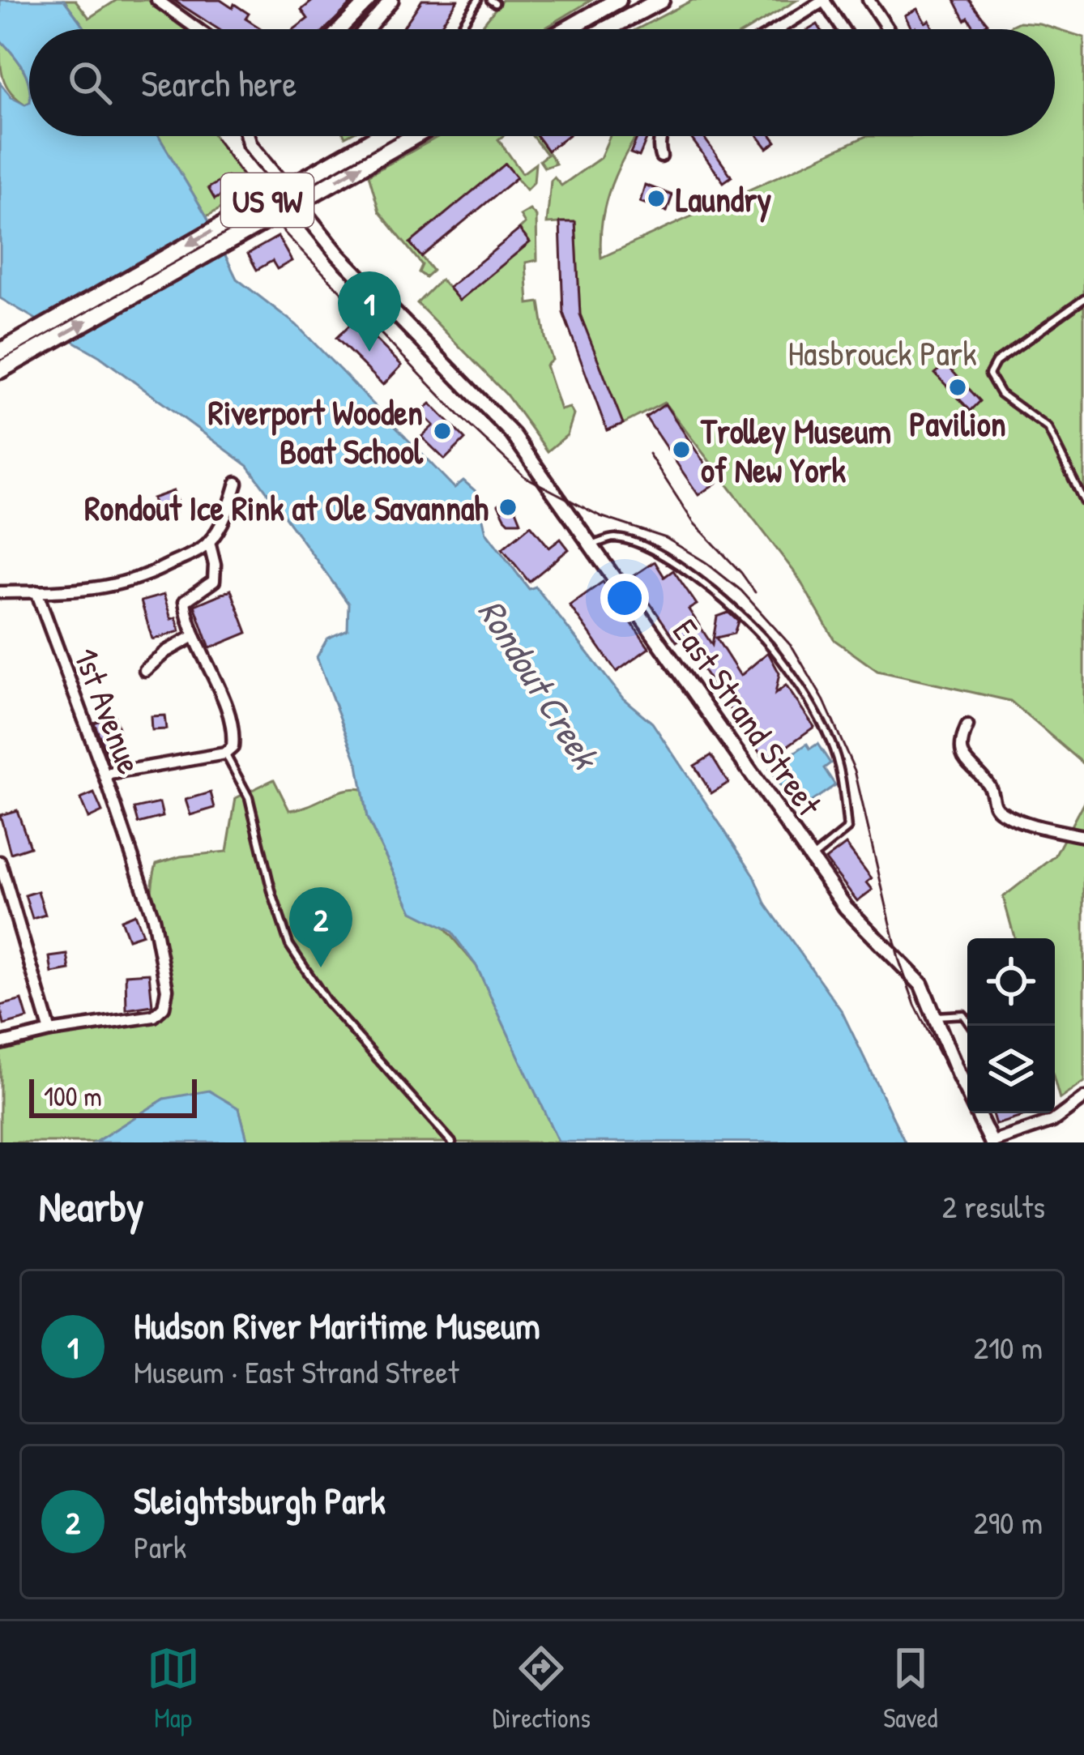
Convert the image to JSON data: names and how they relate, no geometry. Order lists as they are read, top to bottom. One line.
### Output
{"streets":{"main road":["US 9W"],"street":["1st Avenue","East Strand Street"]},"water":["Rondout Creek"],"parks":["Hasbrouck Park"],"places":["Laundry","Pavilion","Riverport Wooden Boat School","Trolley Museum of New York","Rondout Ice Rink at Ole Savannah"],"scale_bar":"100 m","page":{"search":"Search here","pins":["1","2"],"scale":"100 m","heading":["Nearby","2 results"],"list":[{"mark":"1","name":"Hudson River Maritime Museum","note":"Museum · East Strand Street","value":"210 m"},{"mark":"2","name":"Sleightsburgh Park","note":"Park","value":"290 m"}],"nav":["Map","Directions","Saved"]}}
